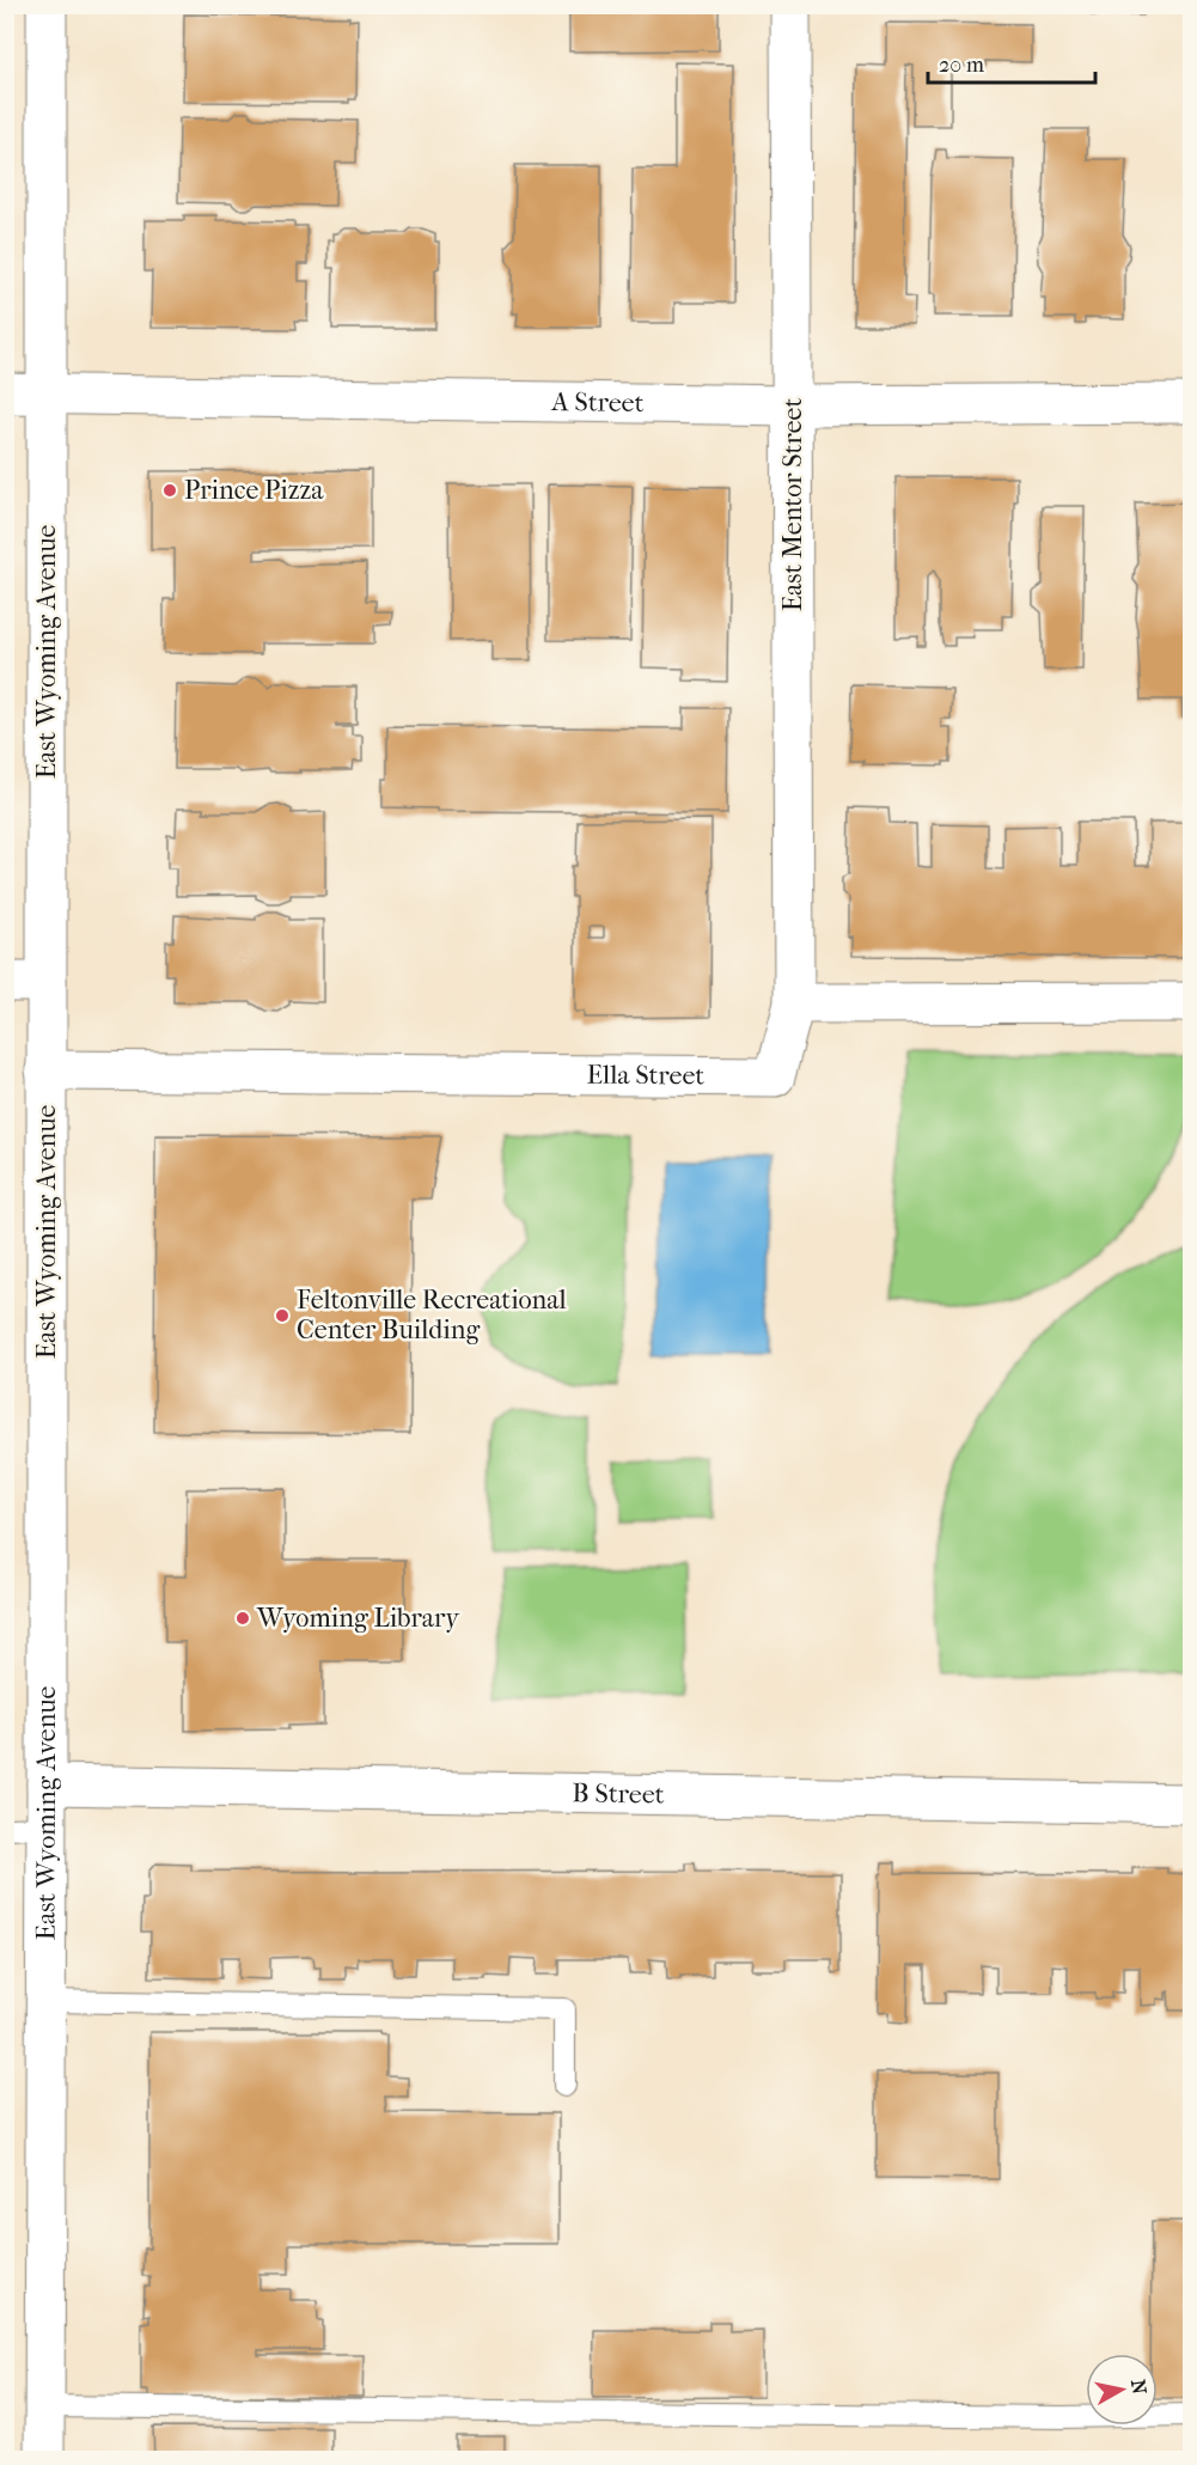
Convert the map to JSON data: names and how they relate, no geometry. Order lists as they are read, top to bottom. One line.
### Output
{"streets":{"street":["A Street","East Mentor Street","East Wyoming Avenue","Ella Street","B Street"]},"crossings":[["A Street","East Mentor Street"],["A Street","East Wyoming Avenue"],["East Mentor Street","Ella Street"],["East Wyoming Avenue","Ella Street"],["East Wyoming Avenue","B Street"]],"places":["Prince Pizza","Feltonville Recreational Center Building","Wyoming Library"],"scale_bar":"20 m","north":"right"}
